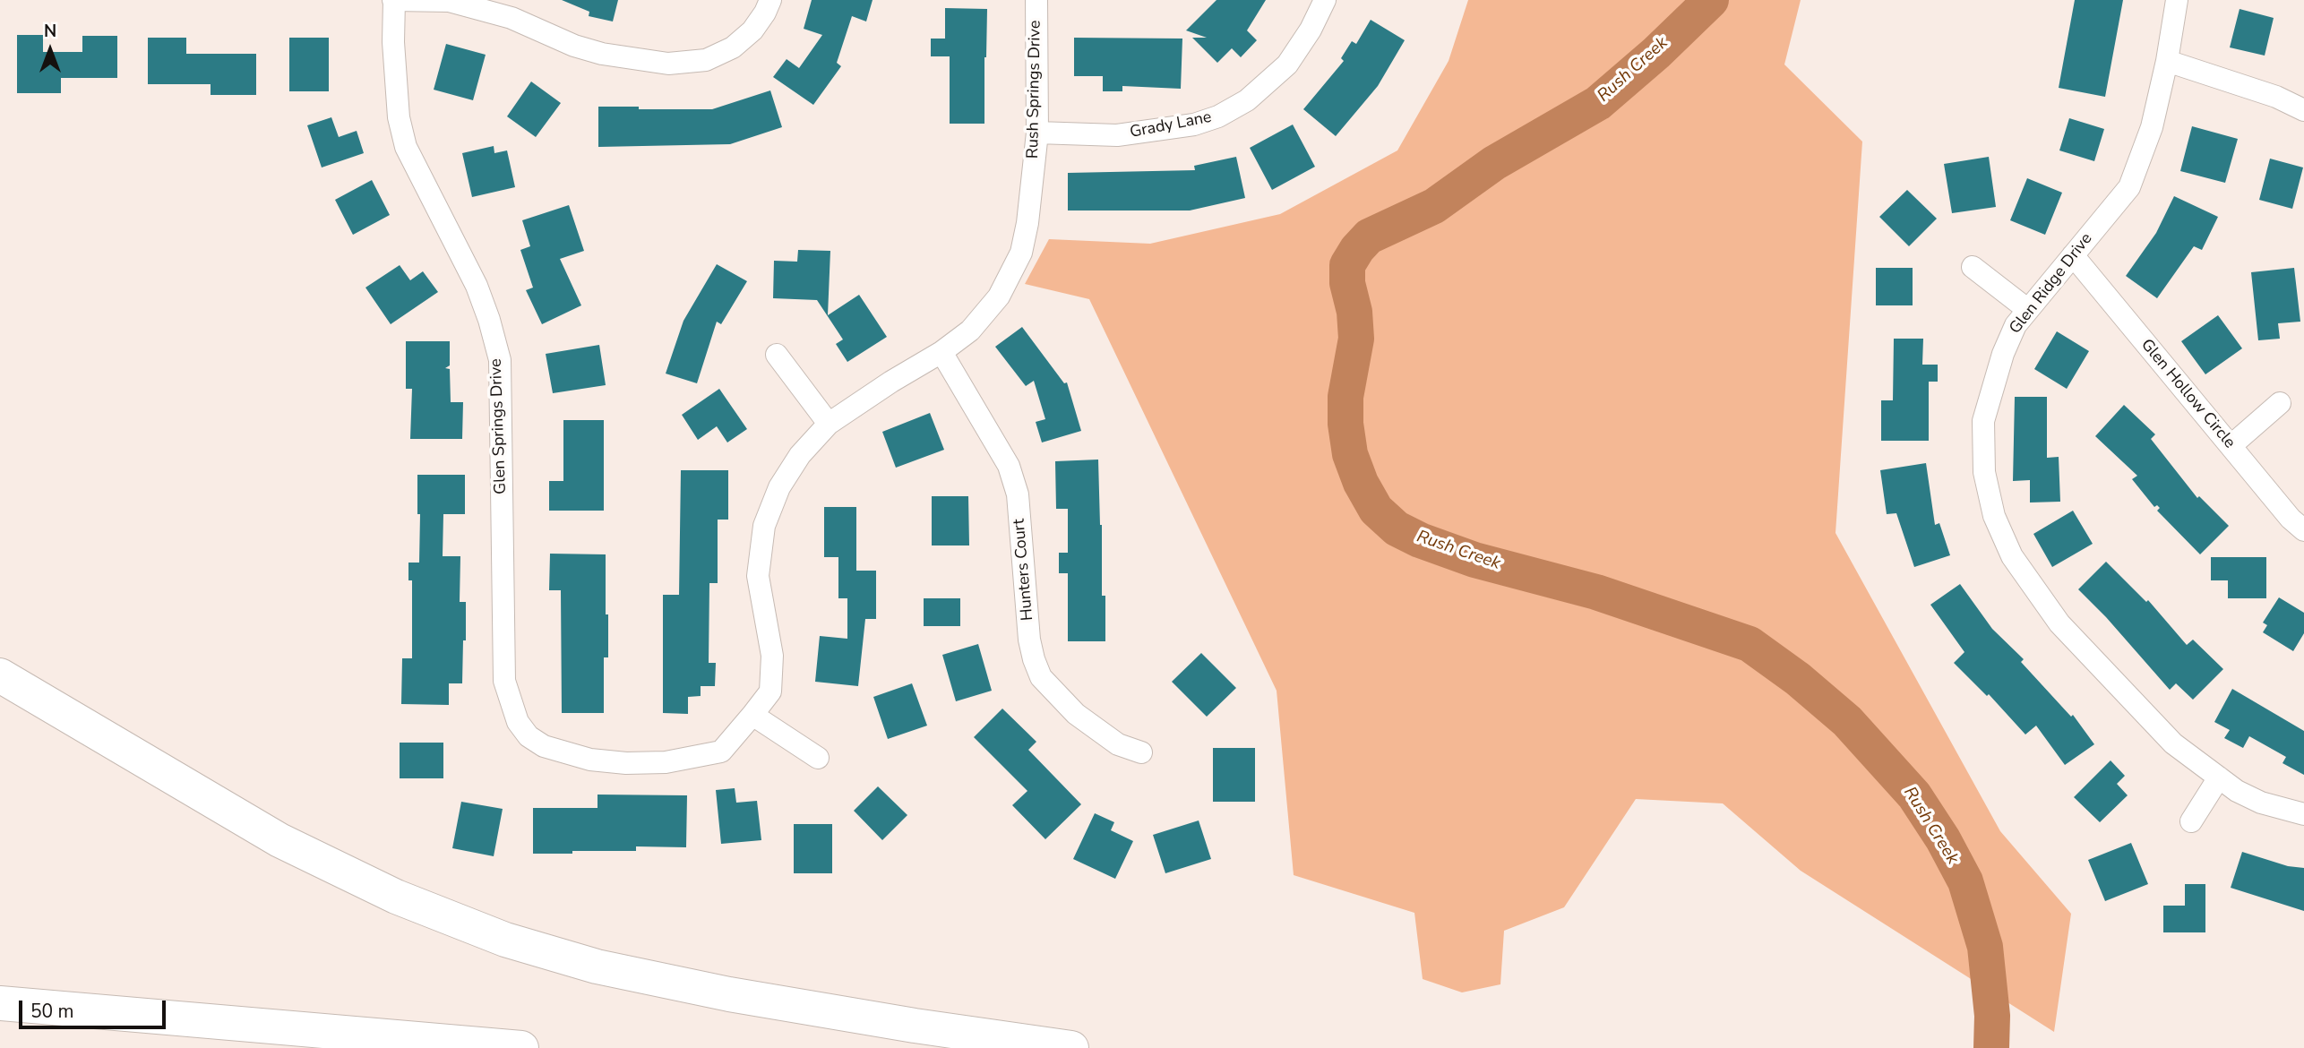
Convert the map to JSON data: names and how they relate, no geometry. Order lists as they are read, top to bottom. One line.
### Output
{"streets":{"street":["Rush Springs Drive","Grady Lane","Glen Ridge Drive","Glen Hollow Circle","Glen Springs Drive","Hunters Court"]},"crossings":[["Rush Springs Drive","Grady Lane"],["Rush Springs Drive","Glen Springs Drive"],["Rush Springs Drive","Hunters Court"],["Glen Ridge Drive","Glen Hollow Circle"]],"water":["Rush Creek"],"scale_bar":"50 m","north":"top"}
